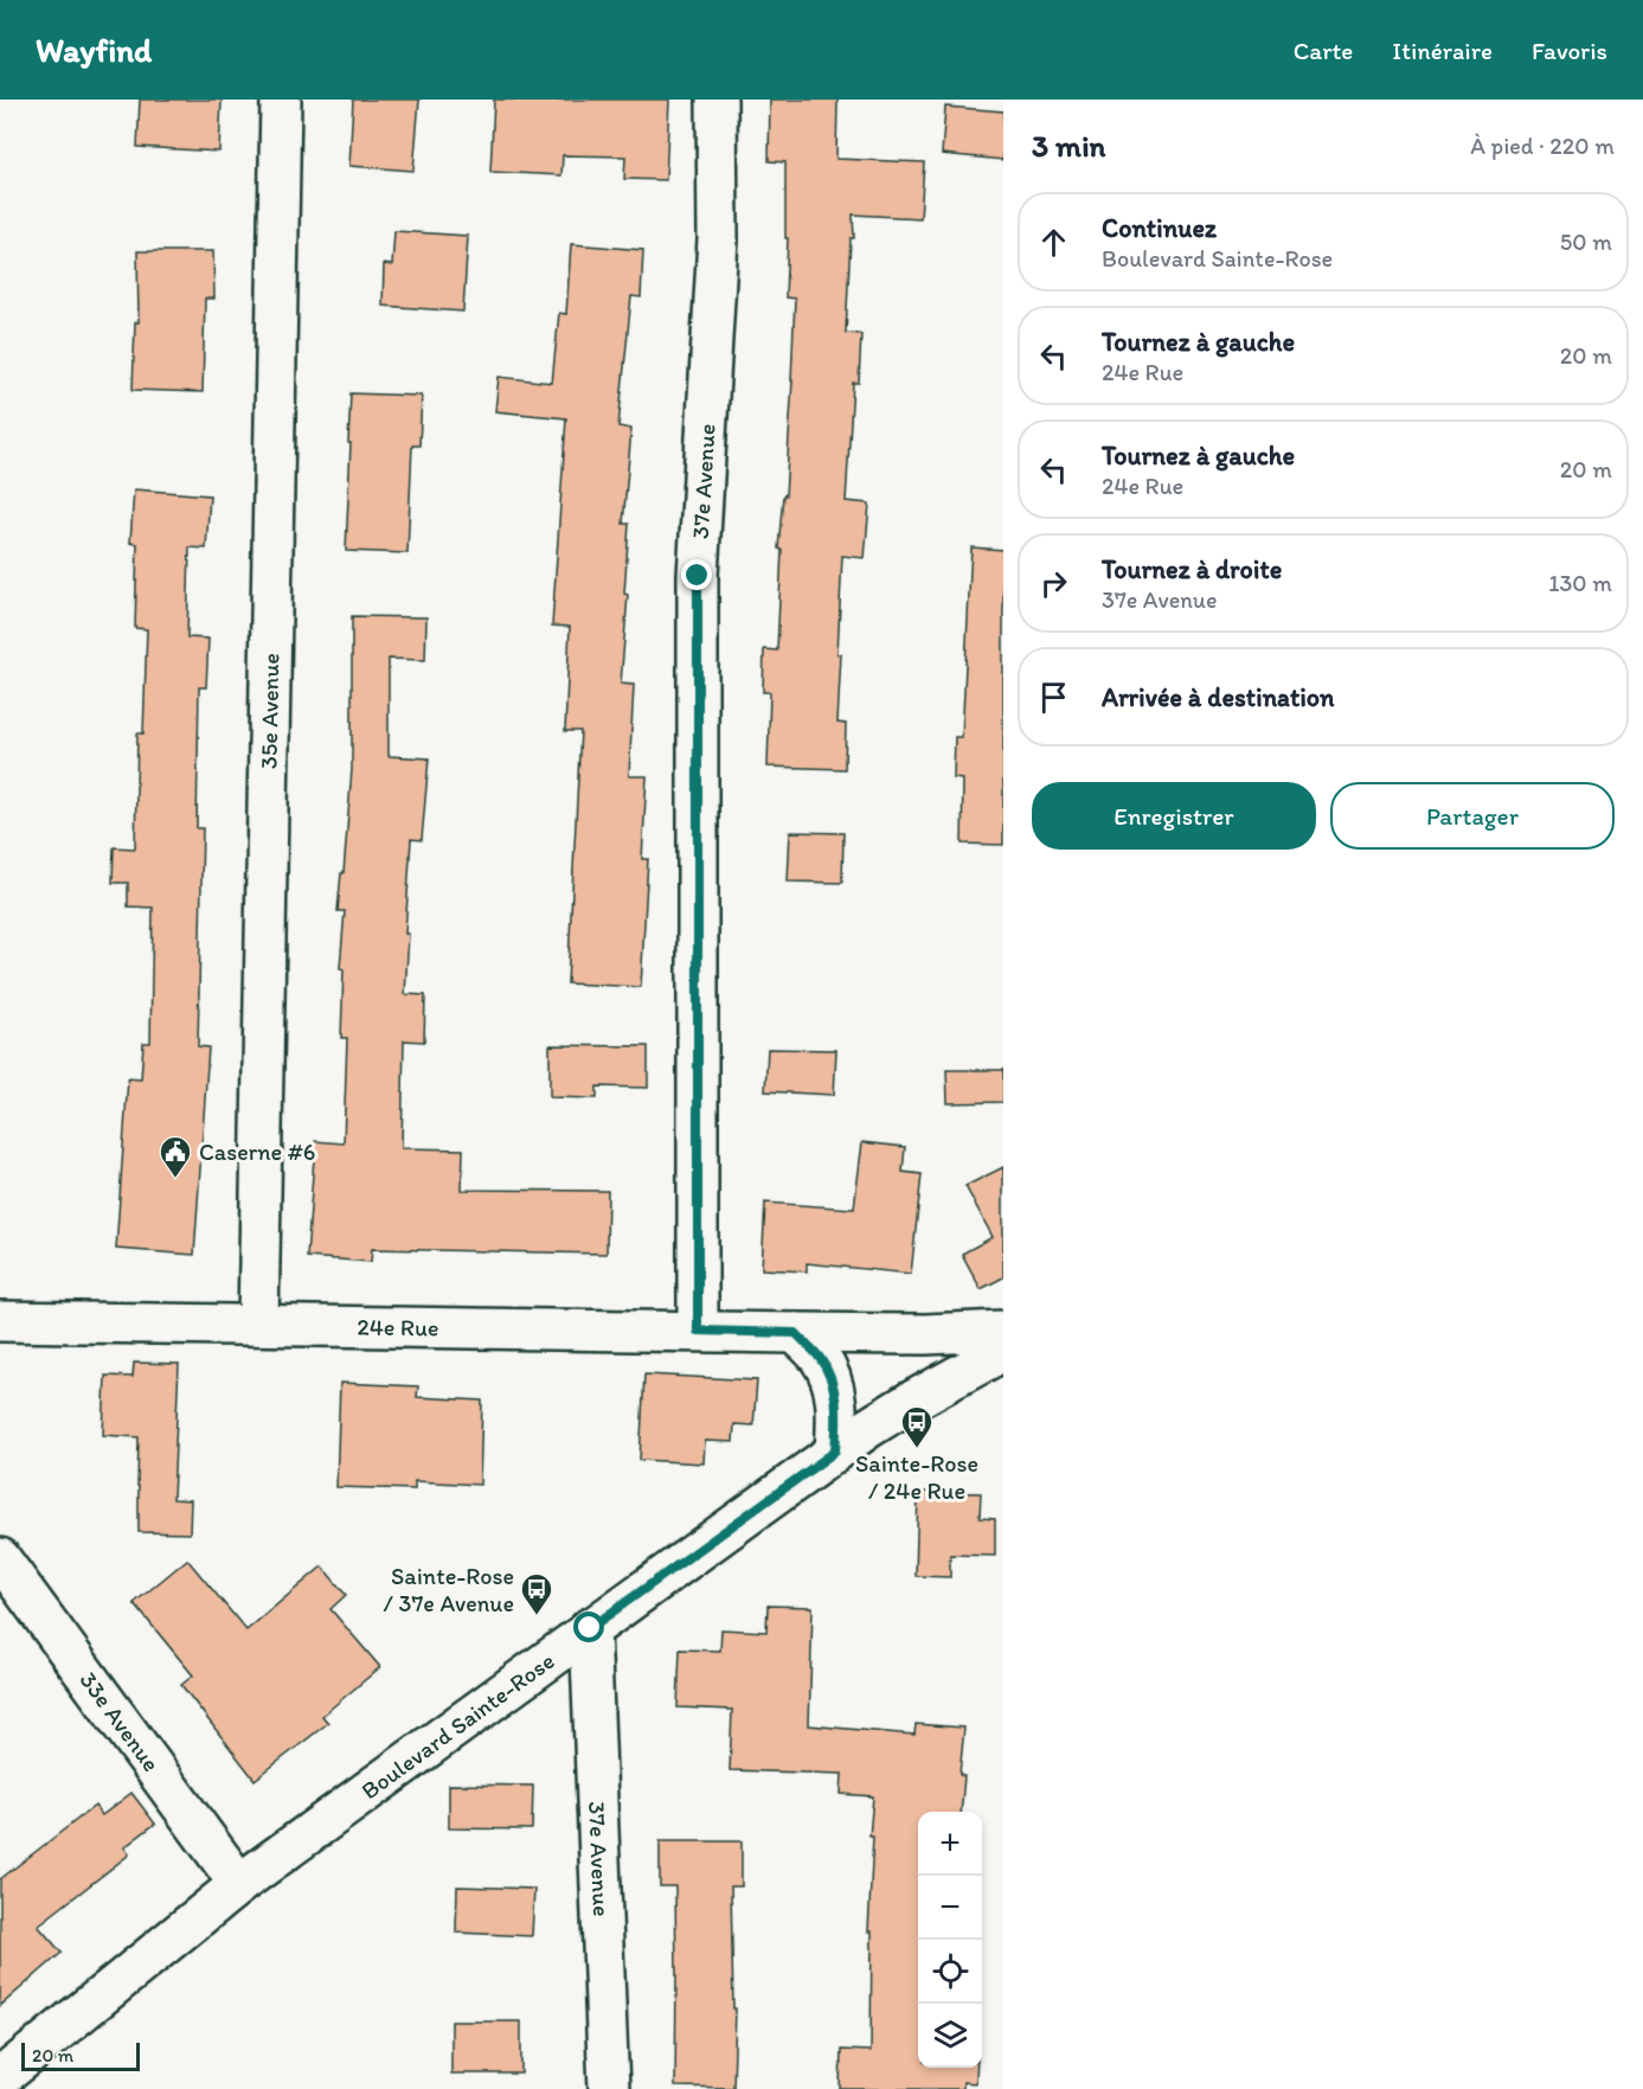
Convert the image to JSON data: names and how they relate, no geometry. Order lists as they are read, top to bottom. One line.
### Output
{"streets":{"street":["37e Avenue","35e Avenue","24e Rue","33e Avenue","Boulevard Sainte-Rose"]},"crossings":[["37e Avenue","24e Rue"],["37e Avenue","Boulevard Sainte-Rose"],["35e Avenue","24e Rue"],["33e Avenue","Boulevard Sainte-Rose"]],"places":{"public building":["Caserne #6"],"bus stop":["Sainte-Rose / 24e Rue","Sainte-Rose / 37e Avenue"]},"scale_bar":"20 m","page":{"header":"Wayfind","nav":["Carte","Itinéraire","Favoris"],"heading":["3 min","À pied · 220 m"],"list":[["Continuez","Boulevard Sainte-Rose","50 m"],["Tournez à gauche","24e Rue","20 m"],["Tournez à gauche","24e Rue","20 m"],["Tournez à droite","37e Avenue","130 m"],"Arrivée à destination"],"buttons":["Enregistrer","Partager"],"map_buttons":["+","−"],"scale":"20 m"}}
